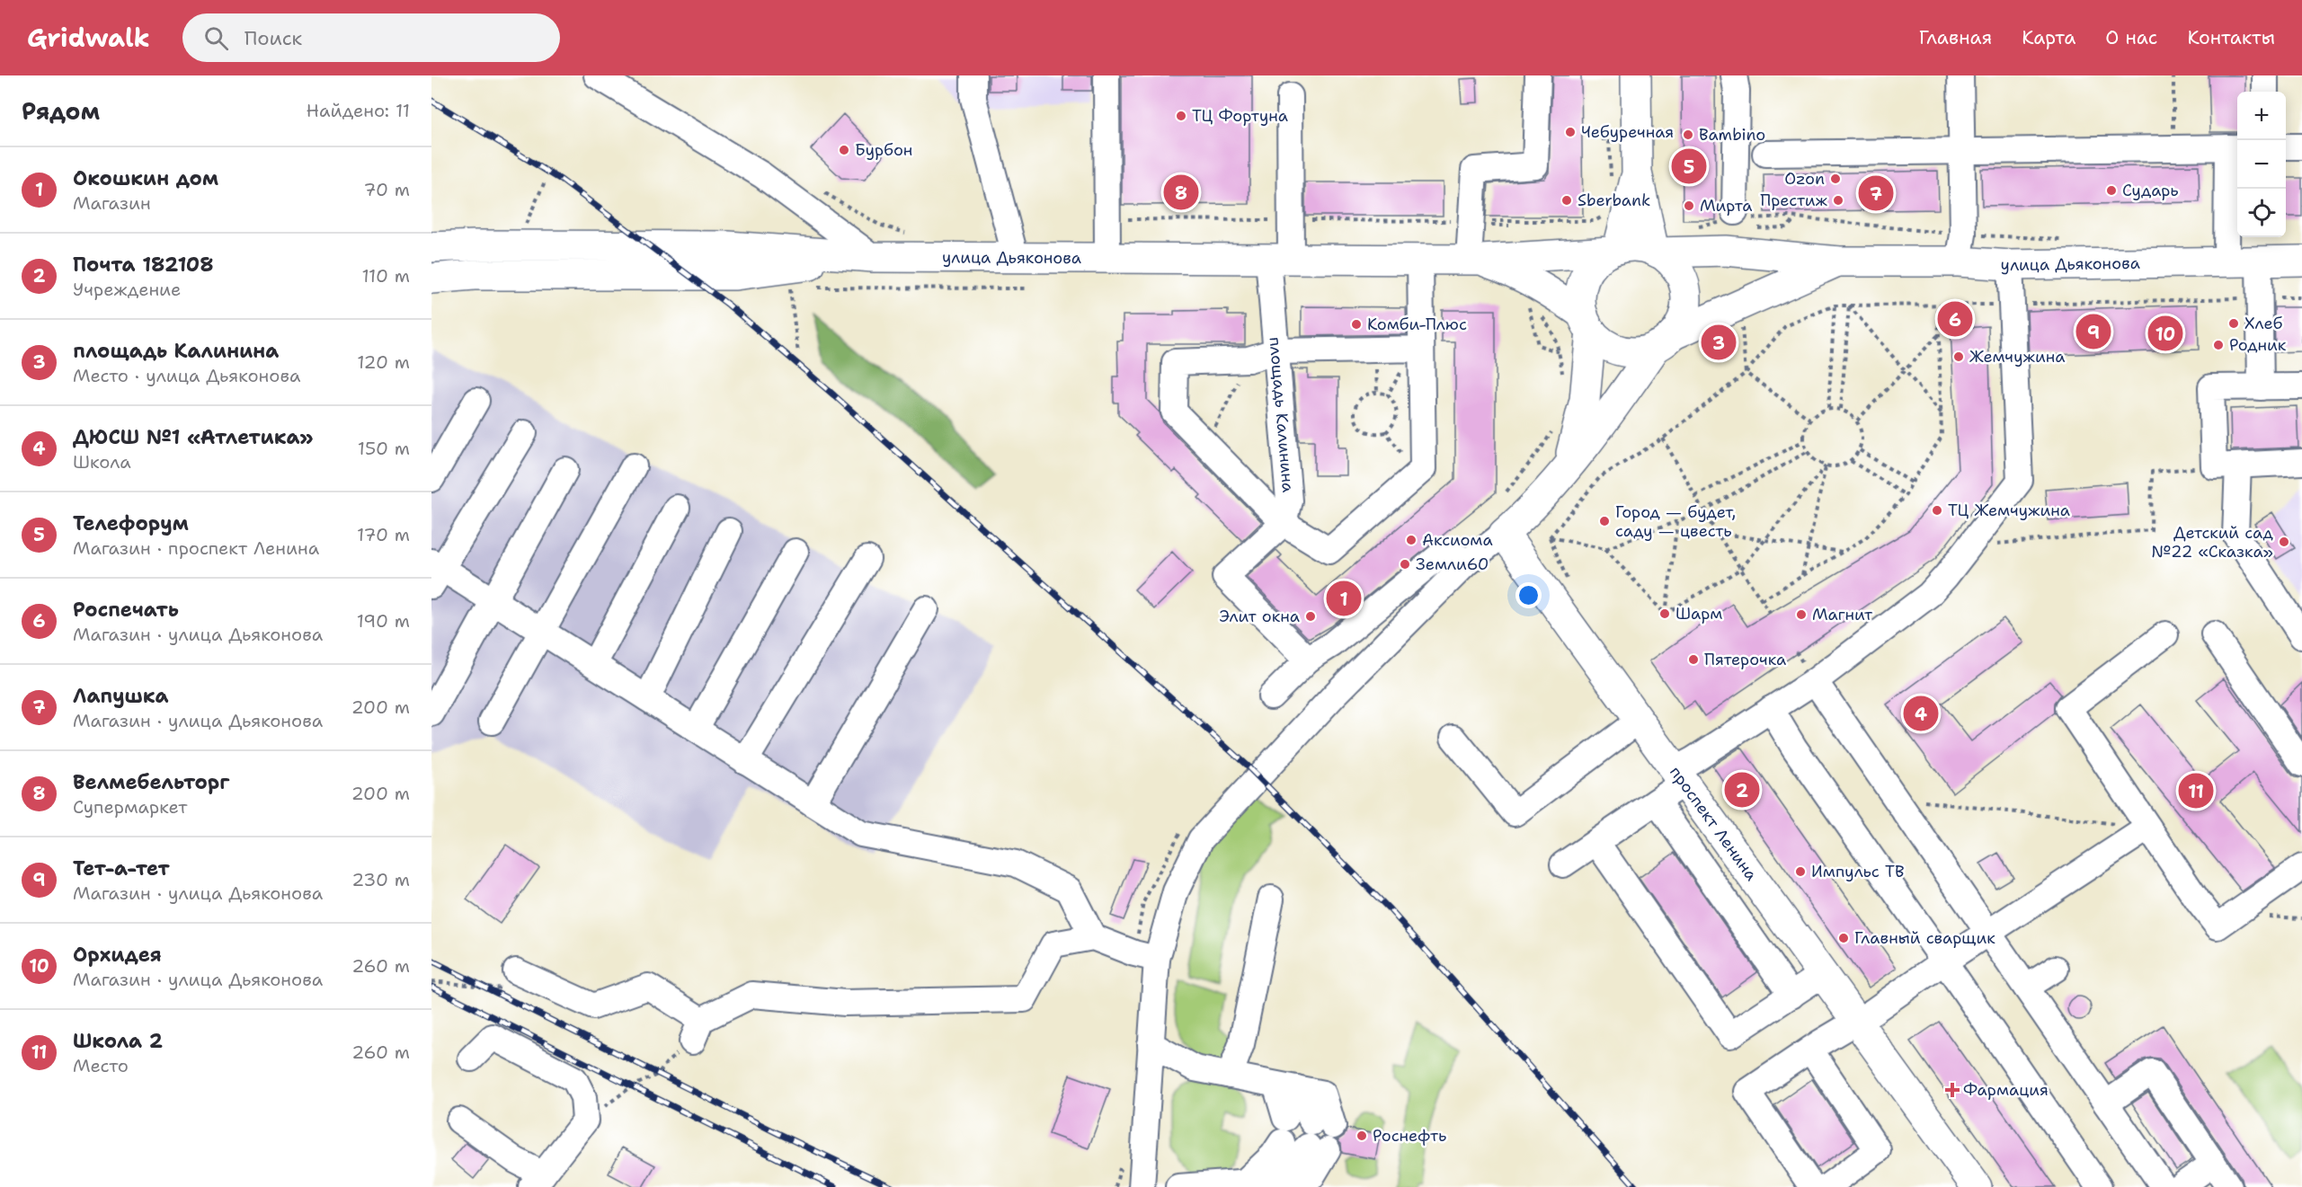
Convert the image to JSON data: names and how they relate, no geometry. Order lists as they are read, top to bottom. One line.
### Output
{"streets":{"main road":["улица Дьяконова","проспект Ленина"],"street":["площадь Калинина"]},"crossings":[["улица Дьяконова","площадь Калинина"]],"places":{"other":["ТЦ Фортуна","Чебуречная","Bambino","Бурбон","Ozon","Сударь","Sberbank","Престиж","Мирта","Хлеб","Комби-Плюс","Родник","Жемчужина","ТЦ Жемчужина","Город — будет, саду — цвесть","Аксиома","Детский сад №22 «Сказка»","Земли60","Шарм","Магнит","Элит окна","Пятерочка","Импульс ТВ","Главный сварщик","Роснефть"],"health":["Фармация"]},"page":{"header":"Gridwalk","search":"Поиск","nav":["Главная","Карта","О нас","Контакты"],"heading":["Рядом","Найдено: 11"],"map_buttons":["+","−"],"list":[{"mark":"1","name":"Окошкин дом","note":"Магазин","value":"70 m"},{"mark":"2","name":"Почта 182108","note":"Учреждение","value":"110 m"},{"mark":"3","name":"площадь Калинина","note":"Место · улица Дьяконова","value":"120 m"},{"mark":"4","name":"ДЮСШ №1 «Атлетика»","note":"Школа","value":"150 m"},{"mark":"5","name":"Телефорум","note":"Магазин · проспект Ленина","value":"170 m"},{"mark":"6","name":"Роспечать","note":"Магазин · улица Дьяконова","value":"190 m"},{"mark":"7","name":"Лапушка","note":"Магазин · улица Дьяконова","value":"200 m"},{"mark":"8","name":"Велмебельторг","note":"Супермаркет","value":"200 m"},{"mark":"9","name":"Тет-а-тет","note":"Магазин · улица Дьяконова","value":"230 m"},{"mark":"10","name":"Орхидея","note":"Магазин · улица Дьяконова","value":"260 m"},{"mark":"11","name":"Школа 2","note":"Место","value":"260 m"}],"pins":["5","8","7","6","9","10","3","1","4","2","11"]}}
